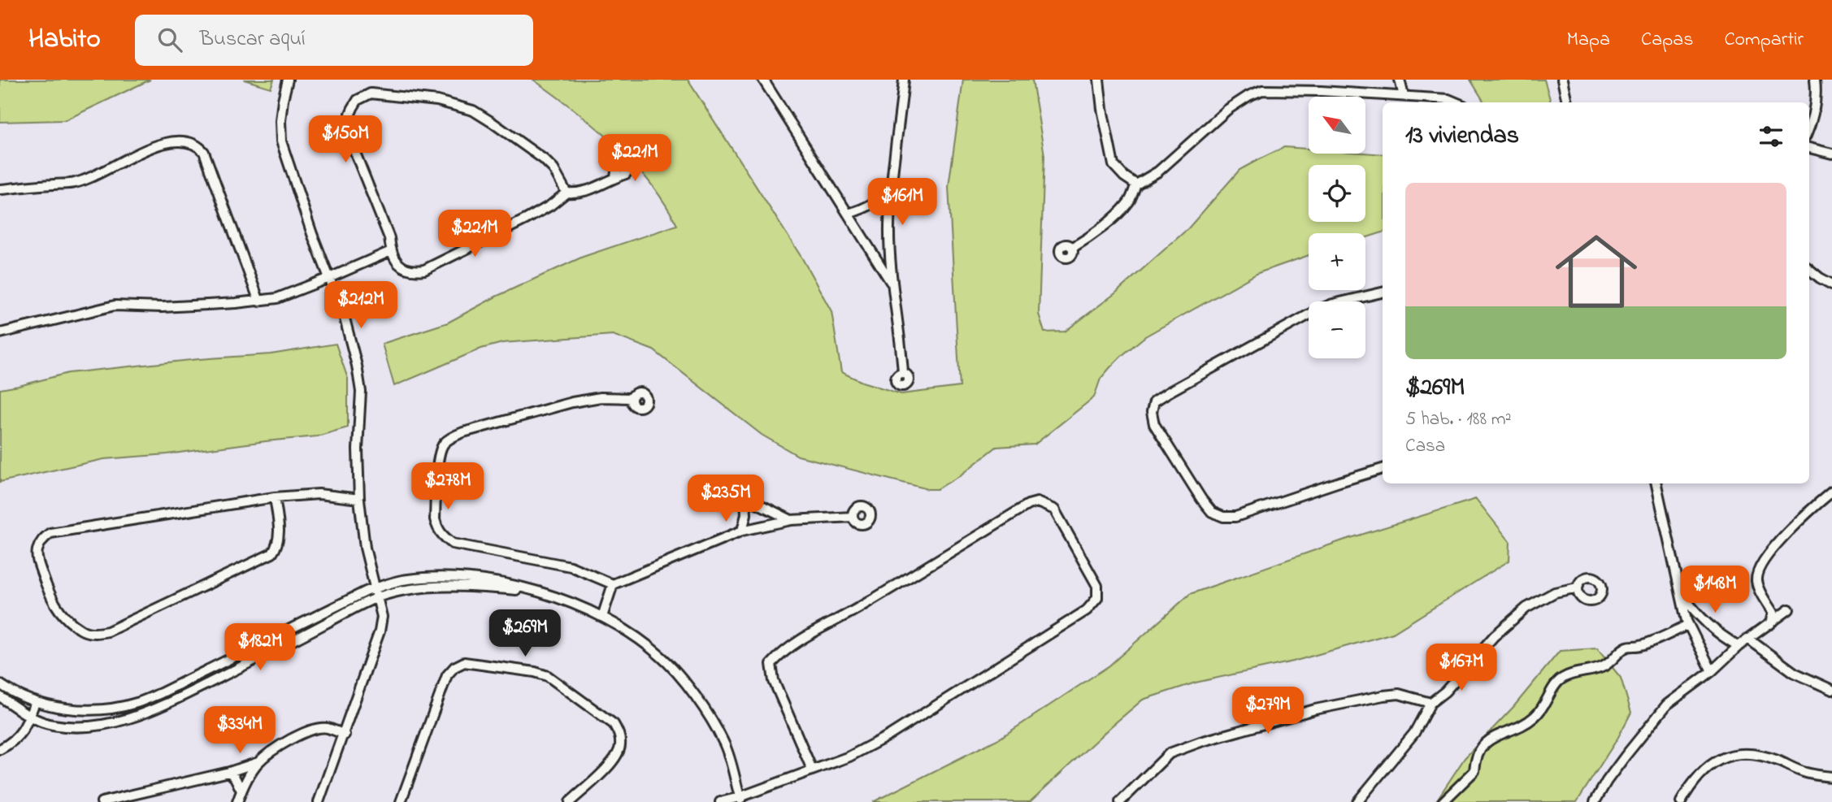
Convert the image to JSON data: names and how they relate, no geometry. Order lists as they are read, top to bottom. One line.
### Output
{"north":"top left","page":{"header":"Habito","search":"Buscar aquí","nav":["Mapa","Capas","Compartir"],"map_buttons":["+","−"],"heading":"13 viviendas","price":["$150M","$221M","$161M","$221M","$212M","$278M","$235M","$148M","$269M","$182M","$167M","$279M","$334M"],"list":[{"name":"$269M","note":"5 hab. · 188 m² · Casa"}]}}
